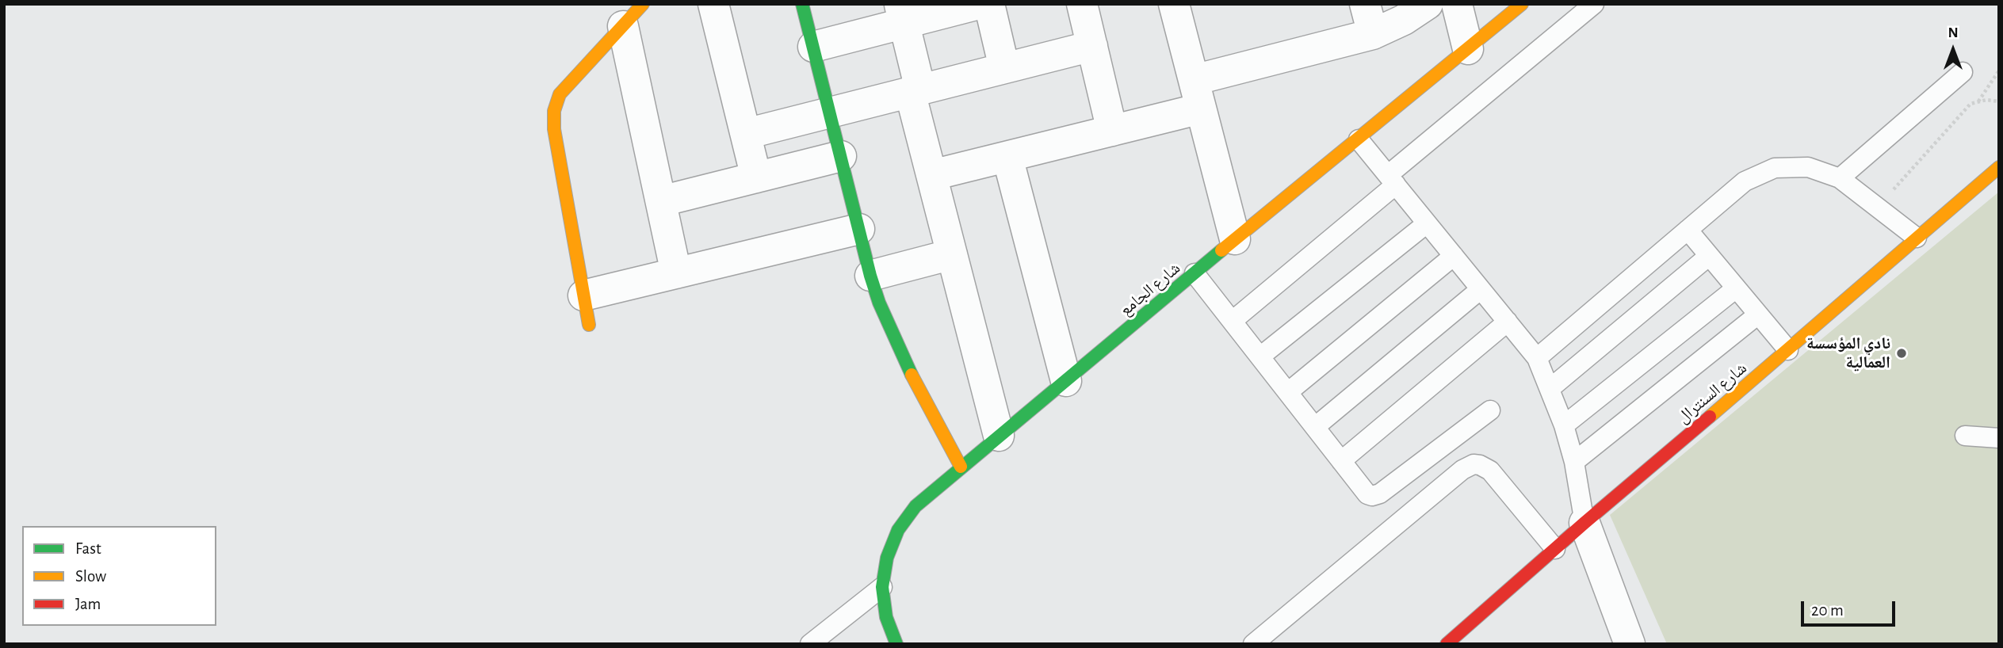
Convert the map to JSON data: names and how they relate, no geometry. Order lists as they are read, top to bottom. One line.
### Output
{"streets":{"street":["شارع الجامع","شارع السنترال"]},"places":["نادي المؤسسة العمالية"],"legend":["Fast","Slow","Jam"],"scale_bar":"20 m","north":"top"}
